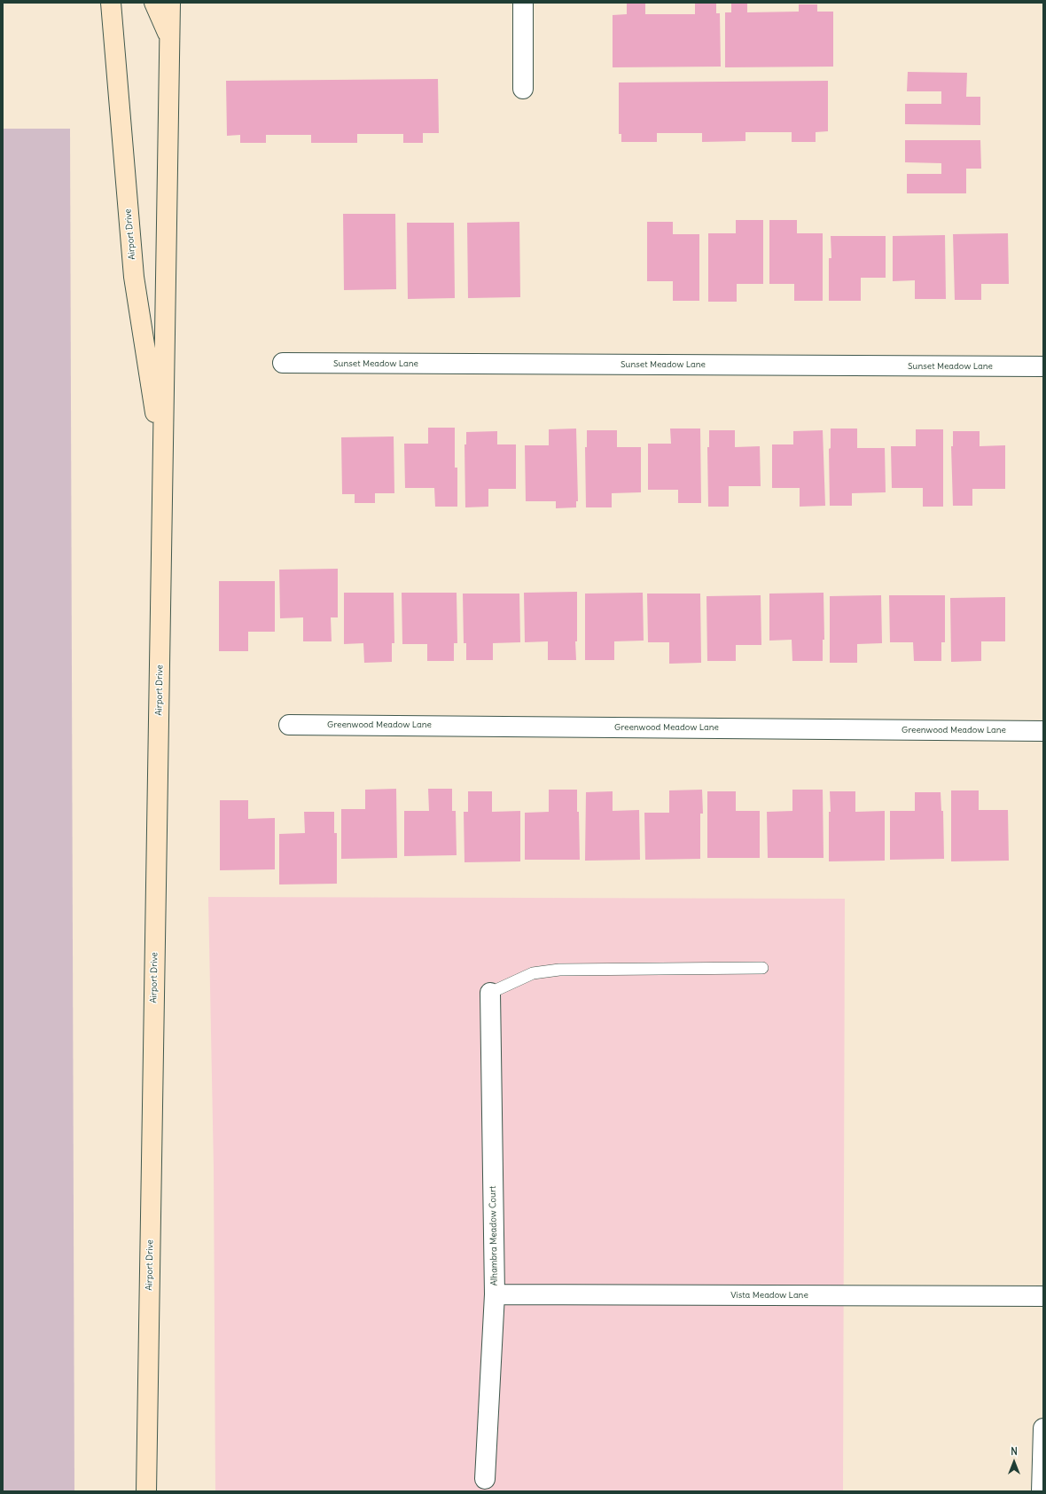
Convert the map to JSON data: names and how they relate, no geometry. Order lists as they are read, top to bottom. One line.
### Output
{"streets":{"main road":["Airport Drive"],"street":["Sunset Meadow Lane","Greenwood Meadow Lane","Alhambra Meadow Court","Vista Meadow Lane"]},"crossings":[["Alhambra Meadow Court","Vista Meadow Lane"]],"north":"top"}
